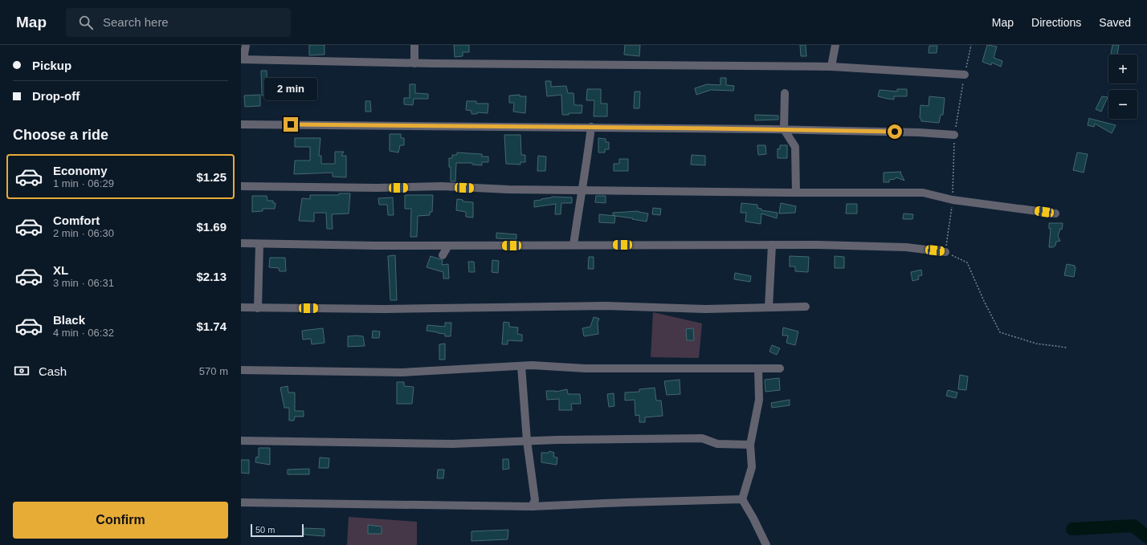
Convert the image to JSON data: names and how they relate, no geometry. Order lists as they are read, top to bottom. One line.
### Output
{"scale_bar":"50 m","page":{"header":"Map","search":"Search here","nav":["Map","Directions","Saved"],"banner":["Pickup","Drop-off"],"map_buttons":["+","−"],"bubble":"2 min","heading":"Choose a ride","list":[{"name":"Economy","note":"1 min · 06:29","value":"$1.25"},{"name":"Comfort","note":"2 min · 06:30","value":"$1.69"},{"name":"XL","note":"3 min · 06:31","value":"$2.13"},{"name":"Black","note":"4 min · 06:32","value":"$1.74"}],"pay":["Cash","570 m"],"buttons":"Confirm","scale":"50 m"}}
